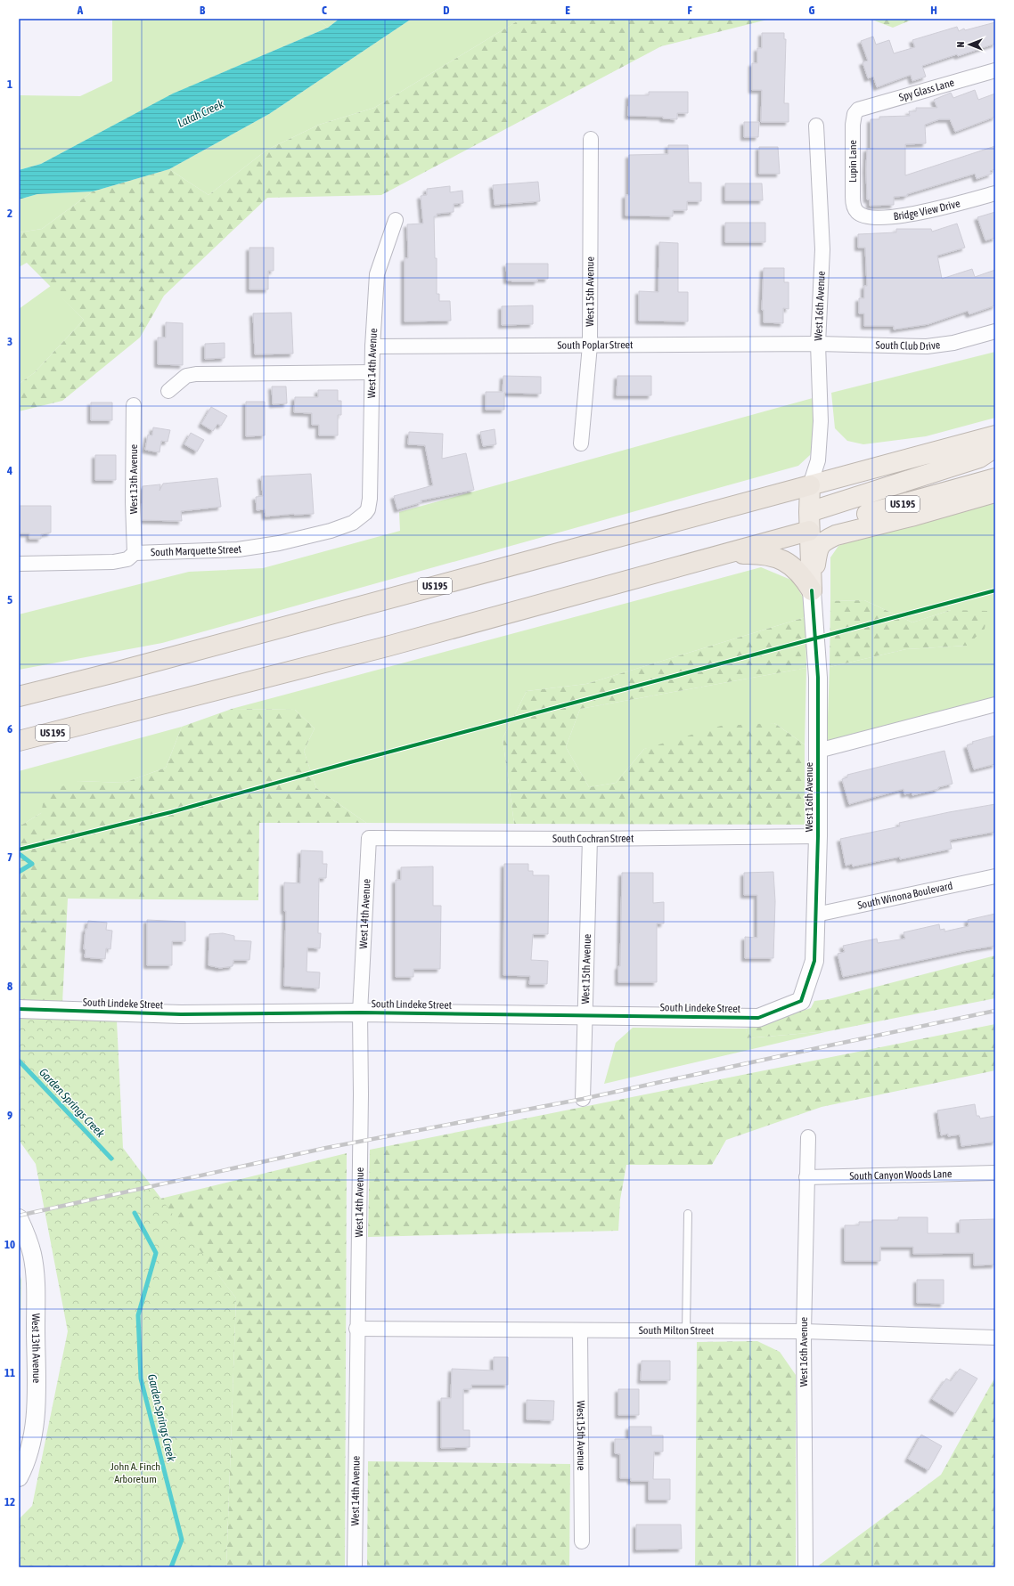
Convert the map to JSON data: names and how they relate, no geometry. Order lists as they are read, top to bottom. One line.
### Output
{"streets":{"highway":["US 195"],"street":["Spy Glass Lane","Lupin Lane","Bridge View Drive","West 15th Avenue","West 16th Avenue","South Club Drive","South Poplar Street","West 14th Avenue","West 13th Avenue","South Marquette Street","South Cochran Street","South Winona Boulevard","South Lindeke Street","South Canyon Woods Lane","South Milton Street"]},"crossings":[["Spy Glass Lane","Lupin Lane"],["Lupin Lane","Bridge View Drive"],["West 15th Avenue","South Poplar Street"],["West 15th Avenue","South Cochran Street"],["West 15th Avenue","South Lindeke Street"],["West 15th Avenue","South Milton Street"],["West 16th Avenue","South Club Drive"],["West 16th Avenue","South Poplar Street"],["West 16th Avenue","US 195"],["West 16th Avenue","South Cochran Street"],["West 16th Avenue","South Winona Boulevard"],["West 16th Avenue","South Lindeke Street"],["West 16th Avenue","South Canyon Woods Lane"],["West 16th Avenue","South Milton Street"],["South Club Drive","South Poplar Street"],["South Poplar Street","West 14th Avenue"],["West 14th Avenue","South Marquette Street"],["West 14th Avenue","South Cochran Street"],["West 14th Avenue","South Lindeke Street"],["West 14th Avenue","South Milton Street"],["West 13th Avenue","South Marquette Street"]],"water":["Latah Creek","Garden Springs Creek"],"parks":["John A. Finch Arboretum"],"north":"left","grid":{"columns":["A","B","C","D","E","F","G","H"],"rows":["1","2","3","4","5","6","7","8","9","10","11","12"]}}
